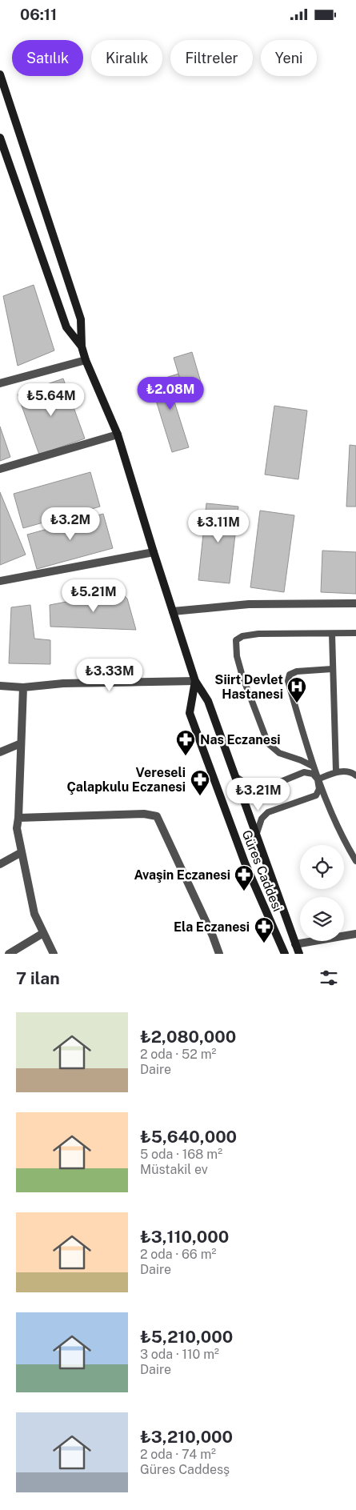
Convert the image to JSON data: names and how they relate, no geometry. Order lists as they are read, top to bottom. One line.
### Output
{"streets":{"street":["Güres Caddesi"]},"places":{"hospital":["Siirt Devlet Hastanesi"],"pharmacy":["Nas Eczanesi","Vereseli Çalapkulu Eczanesi","Avaşin Eczanesi","Ela Eczanesi"]},"page":{"status":"06:11","chip":["Satılık","Kiralık","Filtreler","Yeni"],"price":["₺2.08M","₺5.64M","₺3.2M","₺3.11M","₺5.21M","₺3.33M","₺3.21M"],"heading":"7 ilan","list":[{"name":"₺2,080,000","note":"2 oda · 52 m² · Daire"},{"name":"₺5,640,000","note":"5 oda · 168 m² · Müstakil ev"},{"name":"₺3,110,000","note":"2 oda · 66 m² · Daire"},{"name":"₺5,210,000","note":"3 oda · 110 m² · Daire"},{"name":"₺3,210,000","note":"2 oda · 74 m² · Güres Caddesş"}]}}
